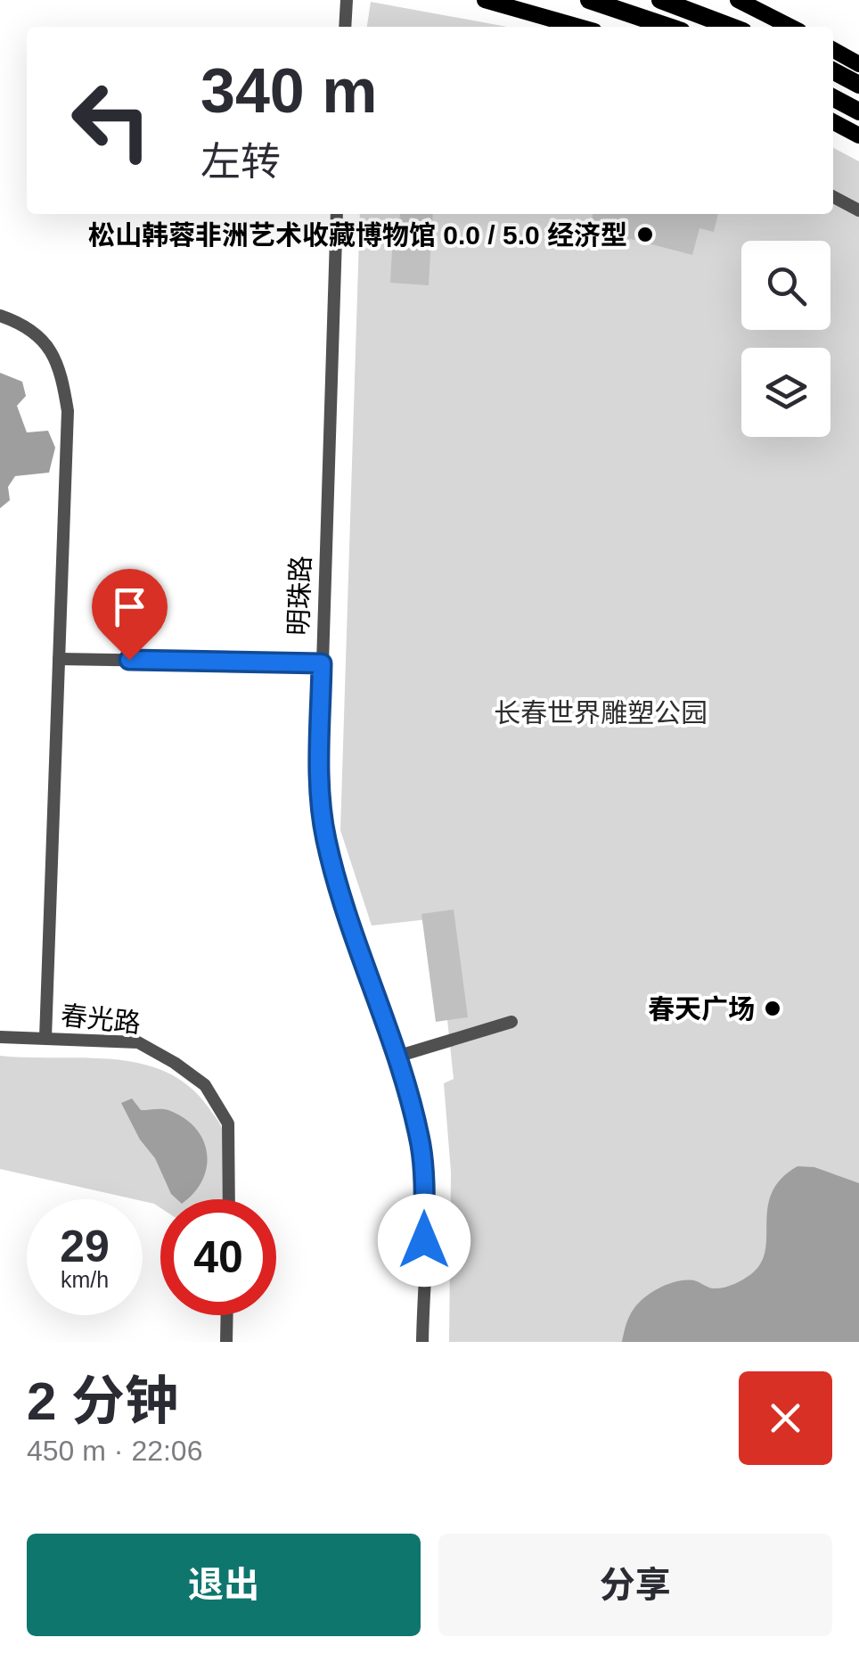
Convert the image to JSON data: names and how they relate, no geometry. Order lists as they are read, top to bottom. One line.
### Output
{"streets":{"street":["明珠路","春光路"]},"parks":["长春世界雕塑公园"],"places":["松山韩蓉非洲艺术收藏博物馆 0.0 / 5.0 经济型","春天广场"],"page":{"turn":["340 m","左转"],"speed":"29 km/h","limit":"40","heading":["2 分钟","450 m · 22:06"],"buttons":["退出","分享"]}}
